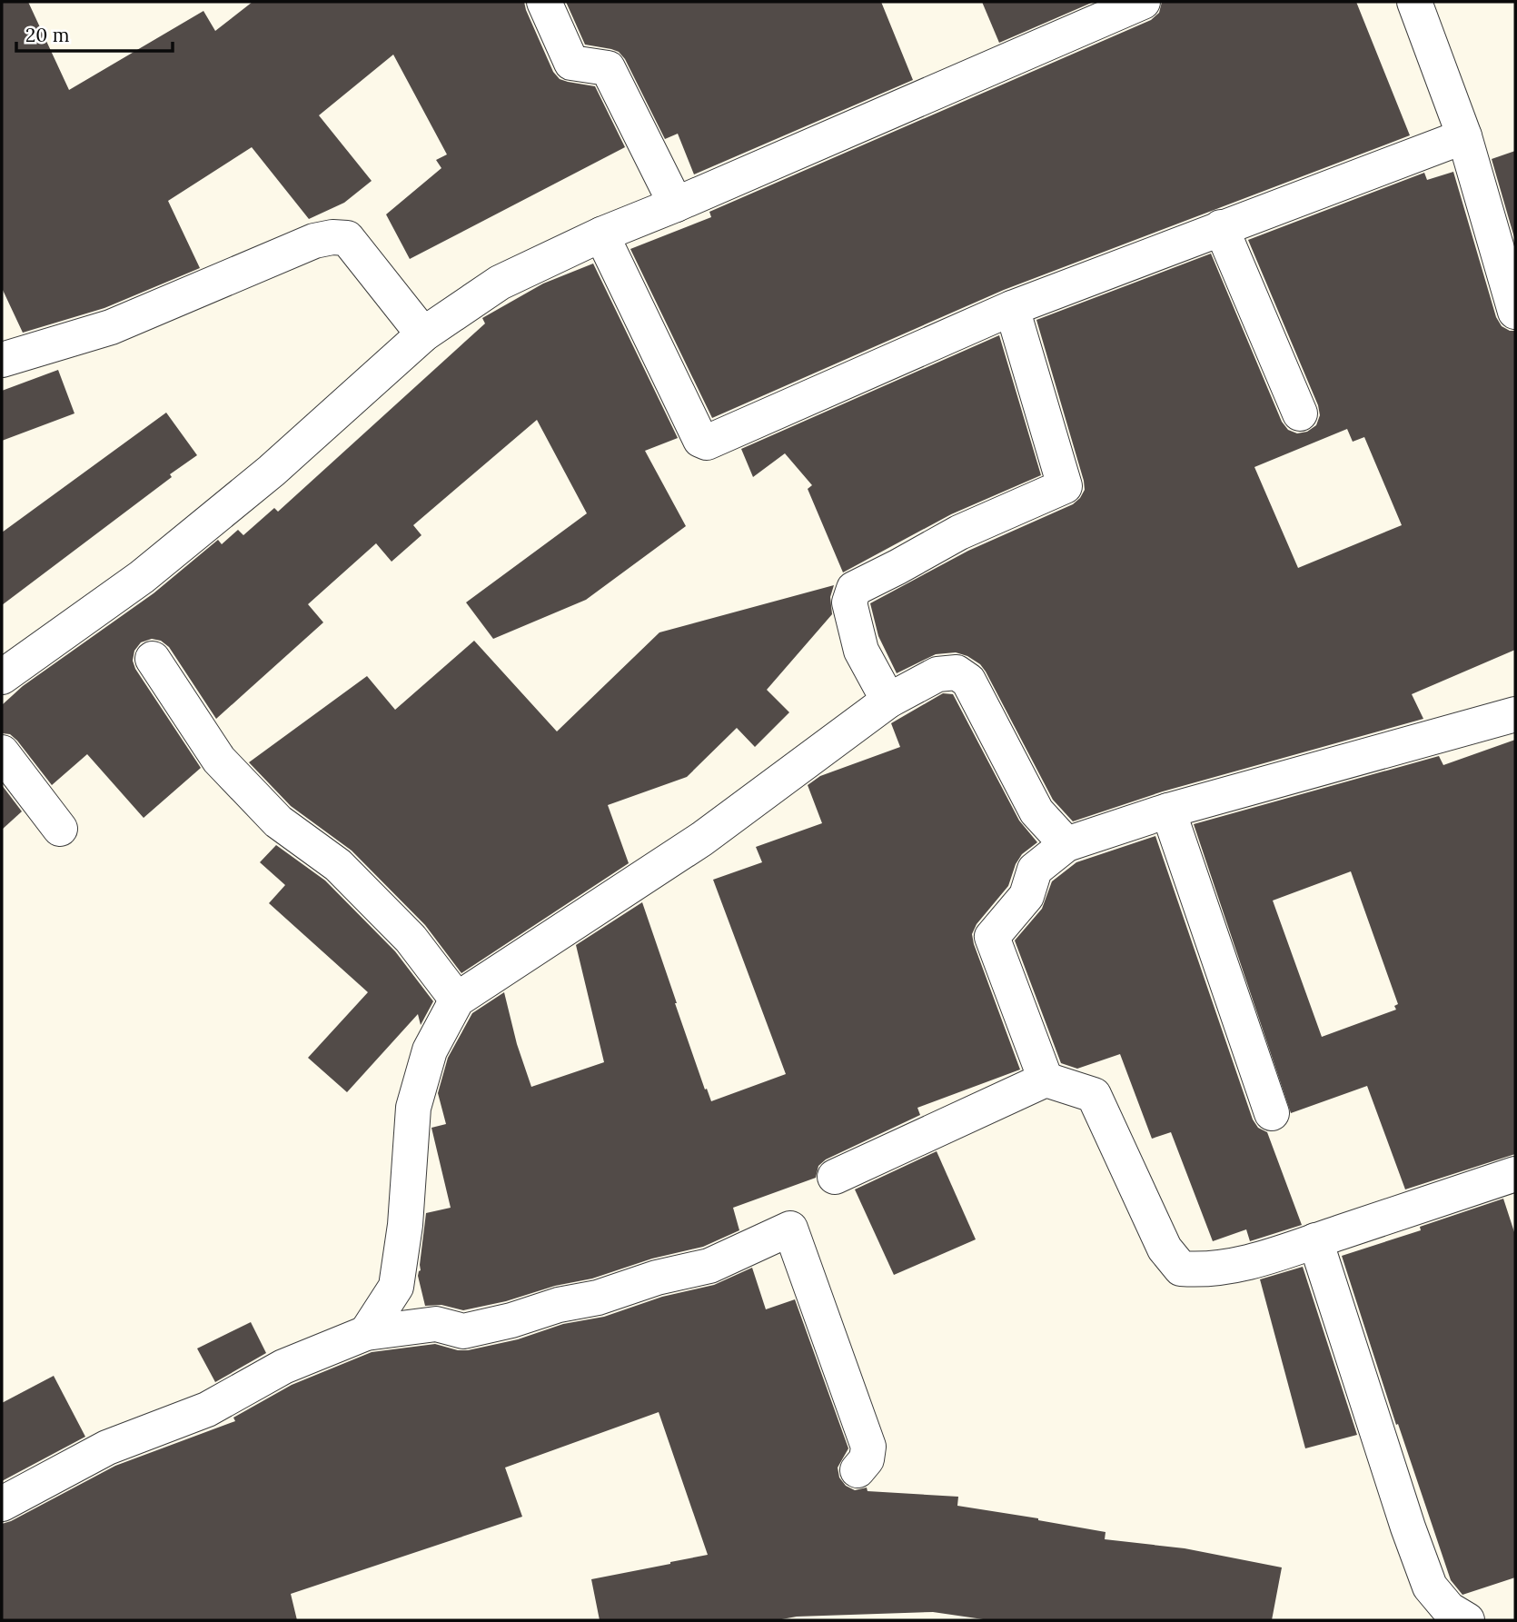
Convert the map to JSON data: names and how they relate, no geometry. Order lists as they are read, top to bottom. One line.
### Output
{"scale_bar":"20 m"}
